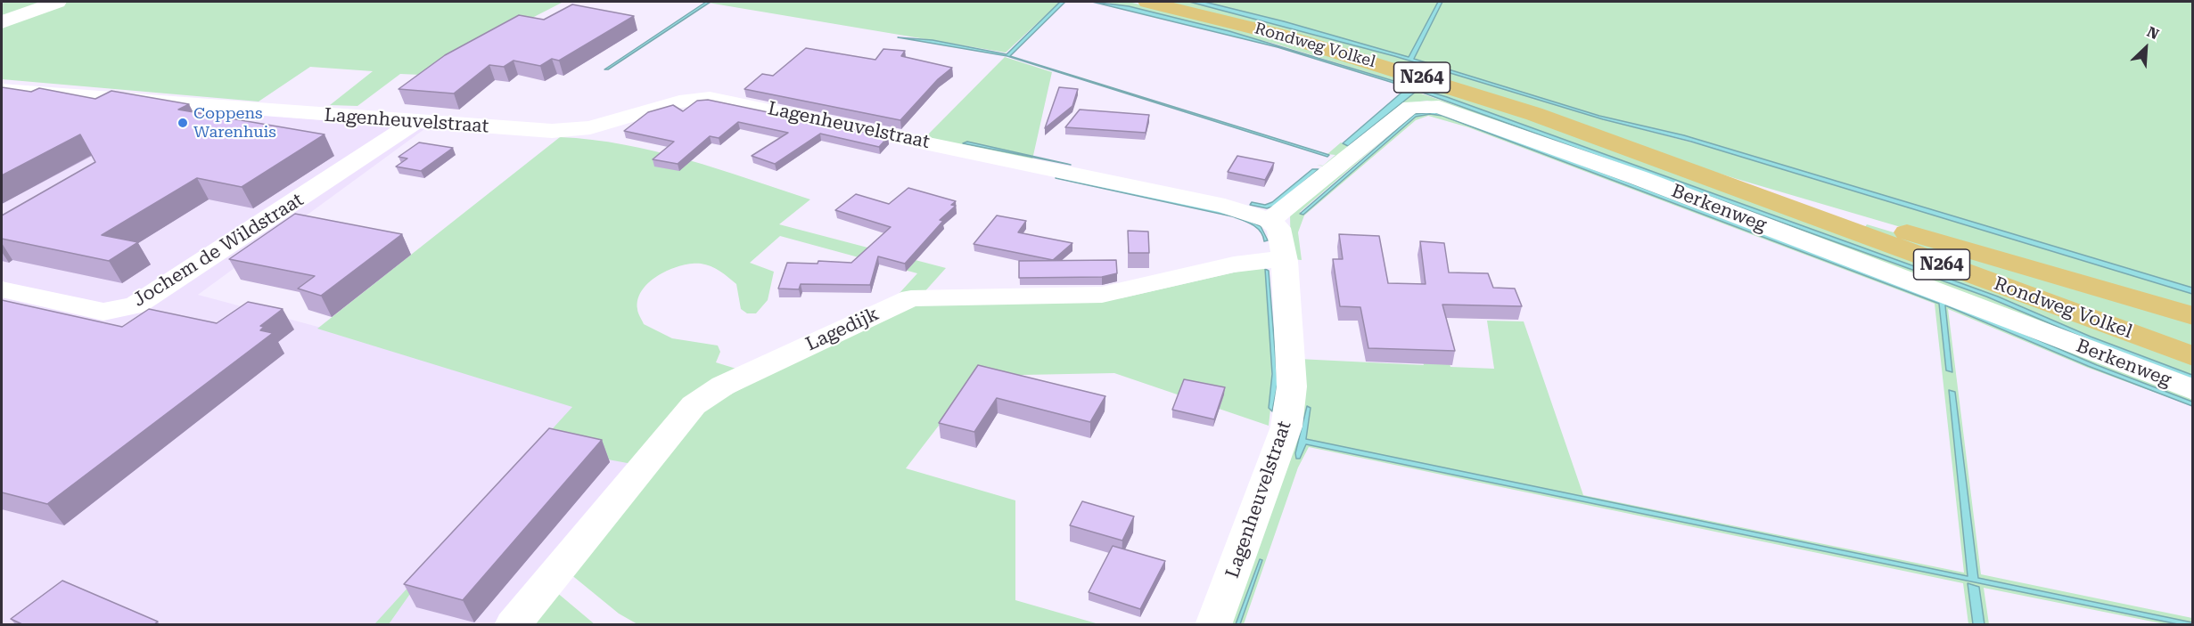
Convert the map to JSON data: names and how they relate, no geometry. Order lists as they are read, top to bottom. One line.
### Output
{"streets":{"main road":["Rondweg Volkel","N264"],"street":["Lagenheuvelstraat","Berkenweg","Jochem de Wildstraat","Lagedijk"]},"crossings":[["Lagenheuvelstraat","Berkenweg"],["Lagenheuvelstraat","Jochem de Wildstraat"],["Lagenheuvelstraat","Lagedijk"]],"places":["Coppens Warenhuis"],"north":"top right"}
